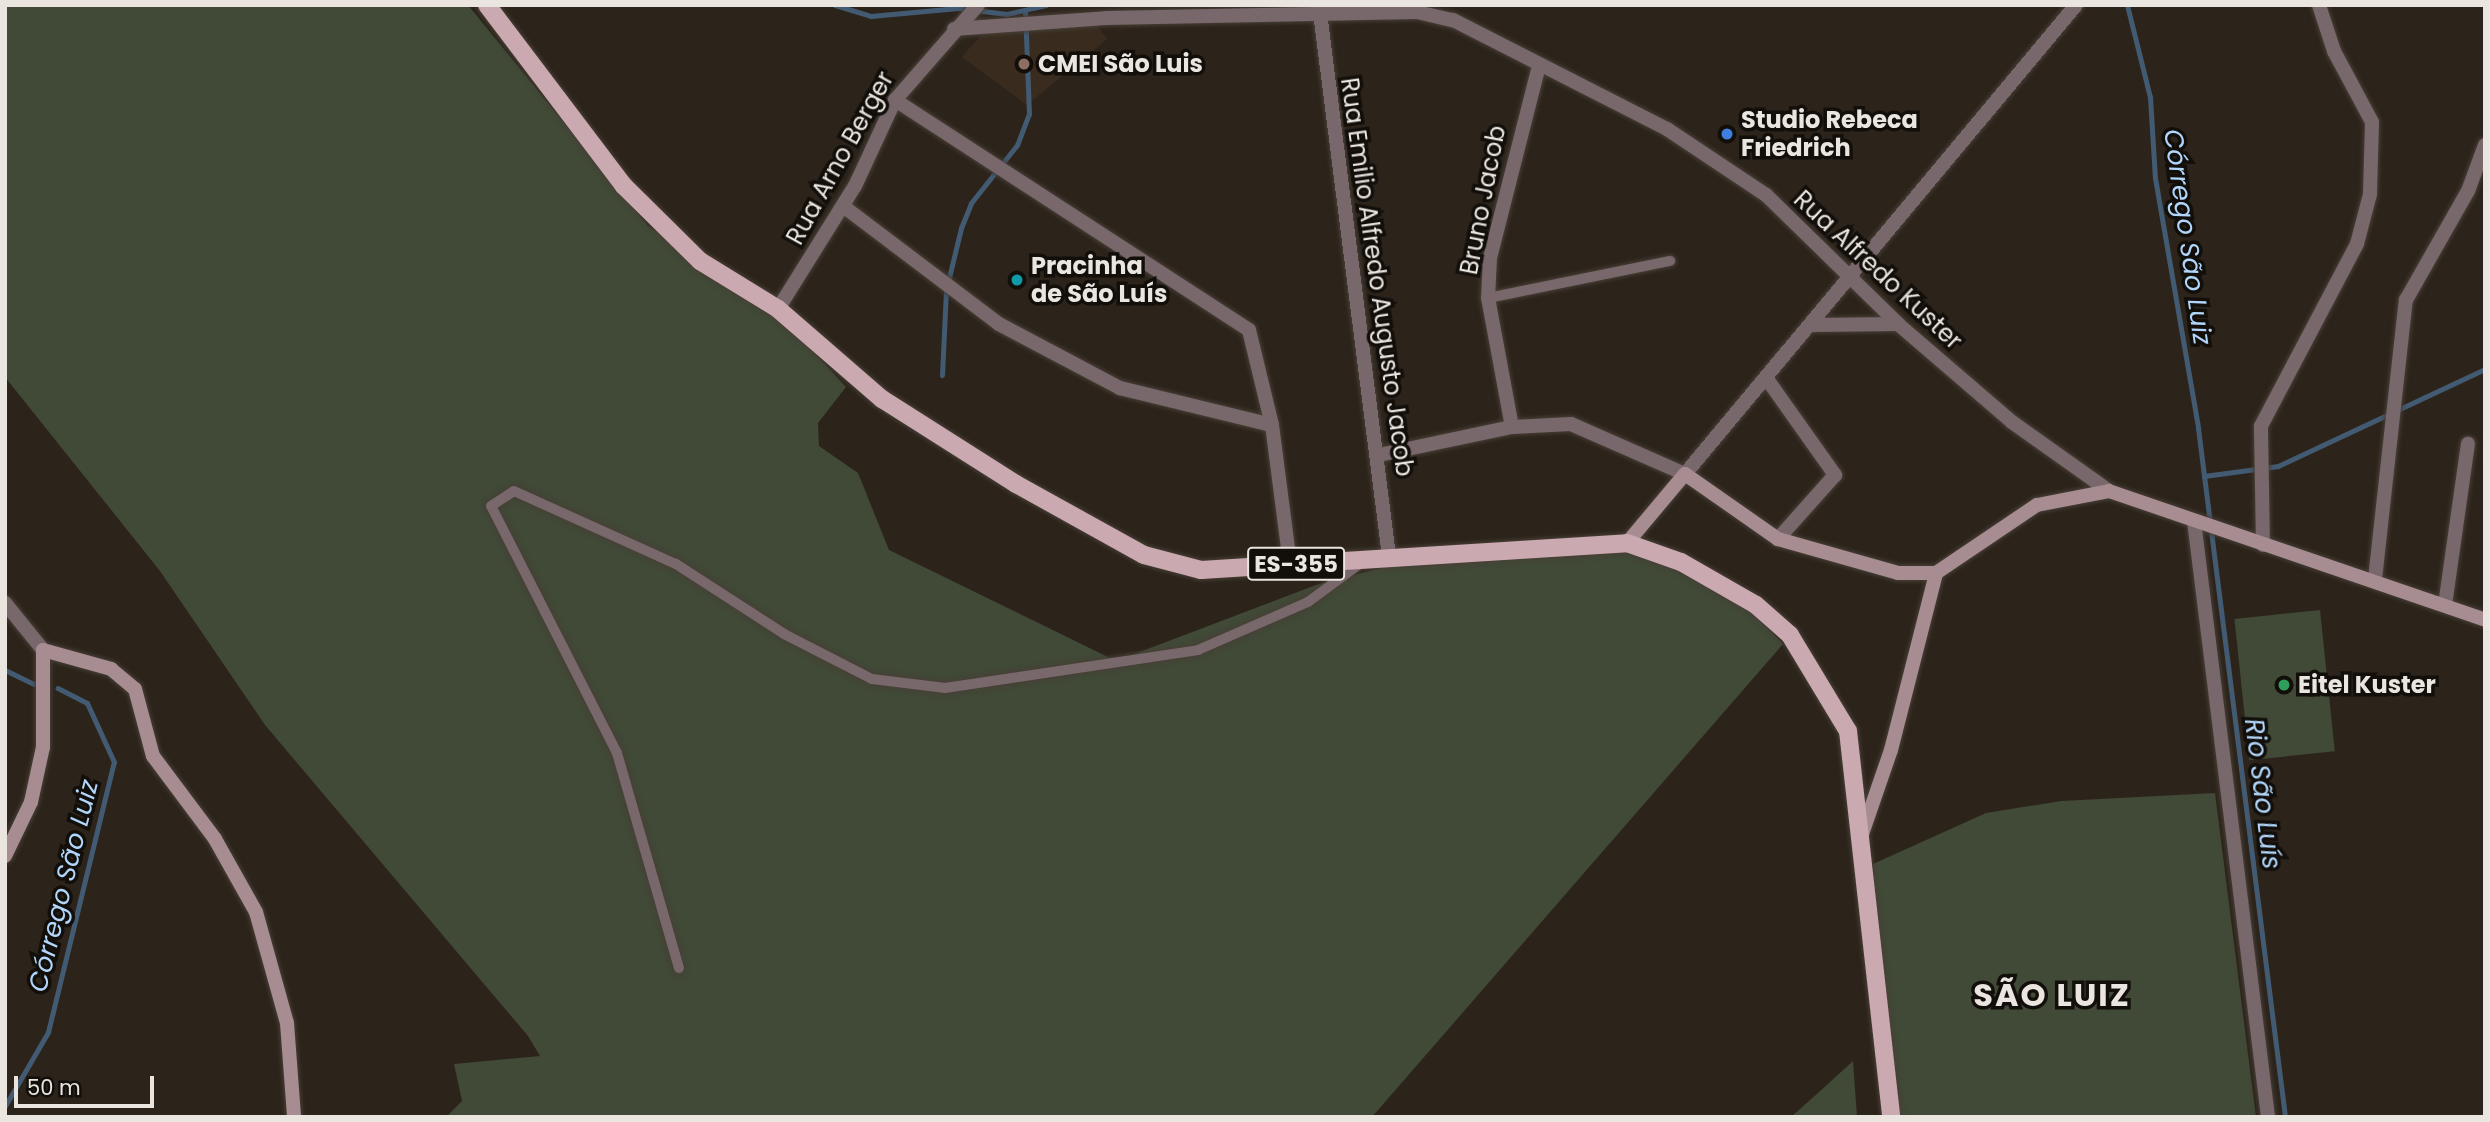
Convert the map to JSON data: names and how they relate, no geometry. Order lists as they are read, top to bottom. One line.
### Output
{"streets":{"main road":["ES-355"],"street":["Rua Arno Berger","Bruno Jacob","Rua Alfredo Kuster","Rua Emilio Alfredo Augusto Jacob"]},"crossings":[["Rua Arno Berger","Rua Alfredo Kuster"],["Rua Arno Berger","ES-355"],["Bruno Jacob","Rua Alfredo Kuster"],["Rua Alfredo Kuster","Rua Emilio Alfredo Augusto Jacob"],["Rua Emilio Alfredo Augusto Jacob","ES-355"]],"districts":["SÃO LUIZ"],"water":["Córrego São Luiz","Rio São Luís"],"places":["CMEI São Luis","Studio Rebeca Friedrich","Pracinha de São Luís","Eitel Kuster"],"scale_bar":"50 m"}
